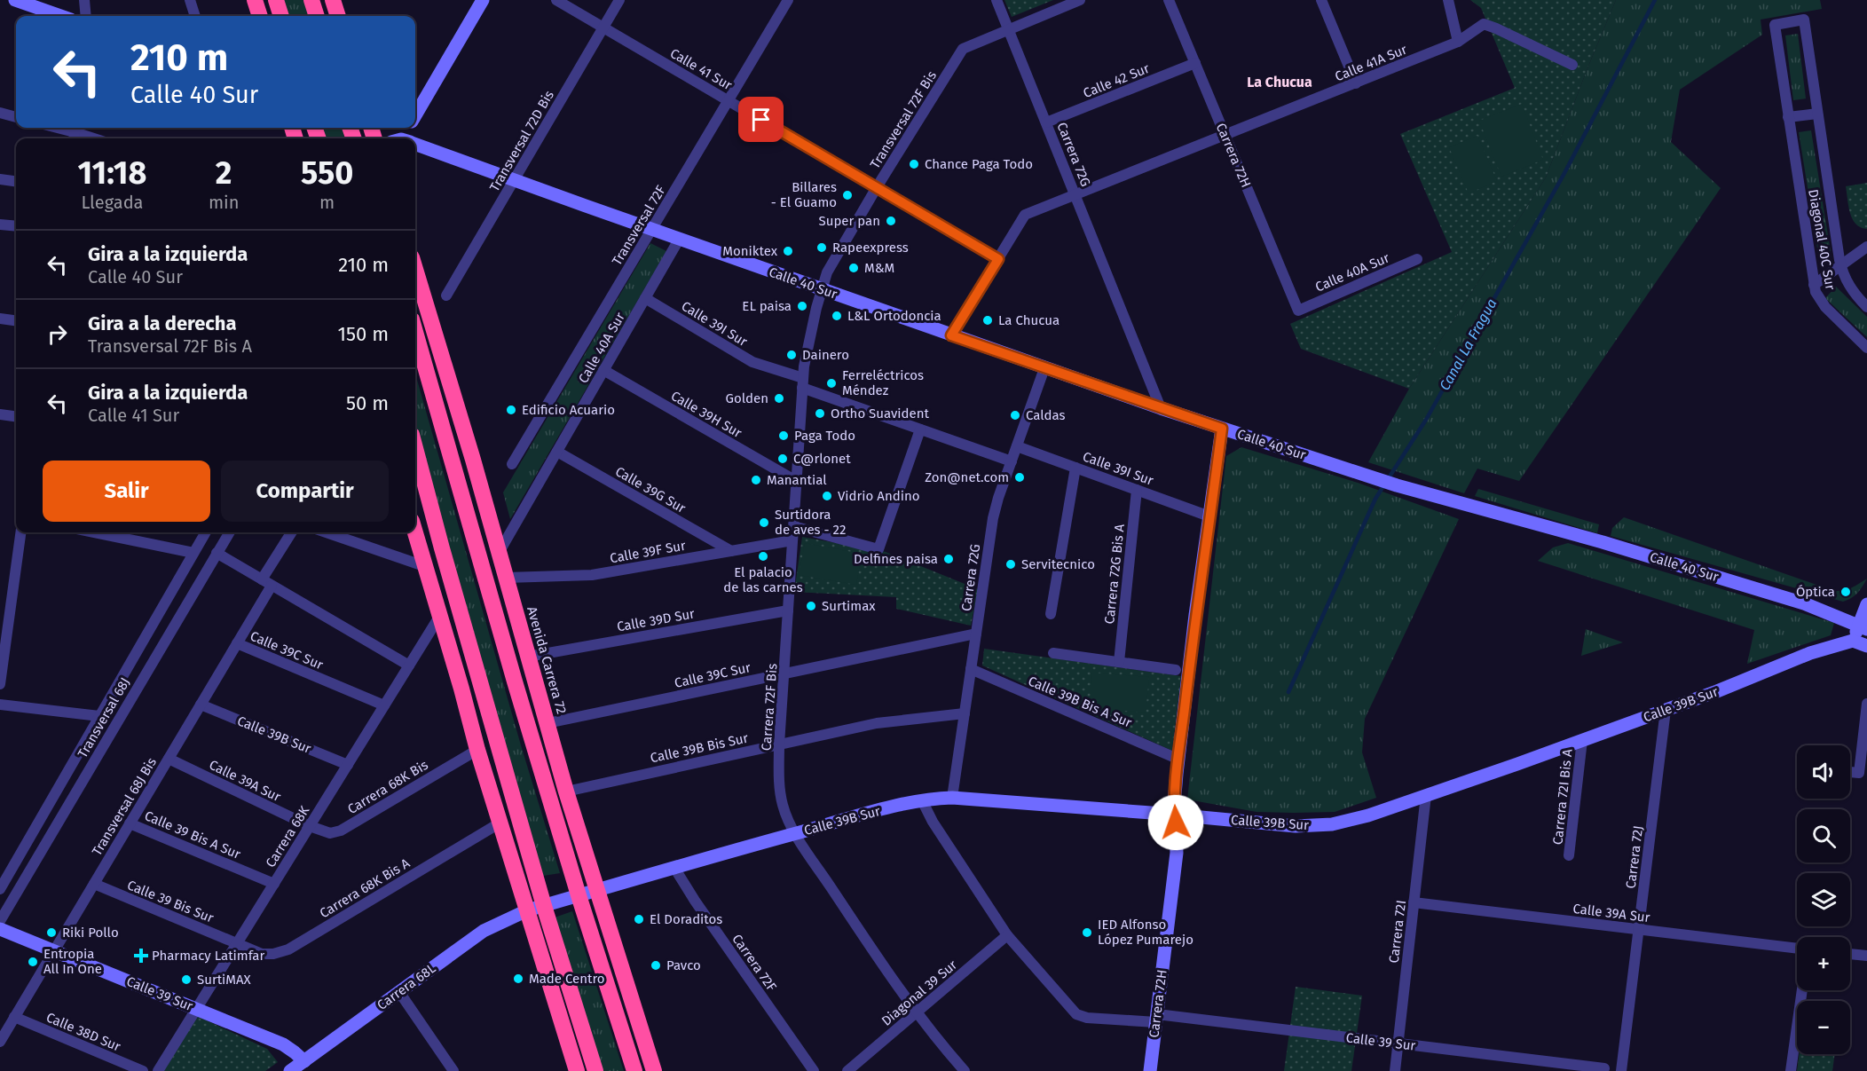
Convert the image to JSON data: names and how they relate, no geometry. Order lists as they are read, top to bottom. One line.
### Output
{"streets":{"highway":["Avenida Carrera 72"],"street":["Calle 41A Sur","Calle 41 Sur","Calle 42 Sur","Transversal 72F Bis","Transversal 72D Bis","Carrera 72G","Carrera 72H","Transversal 72F","Diagonal 40C Sur","Calle 40A Sur","Calle 40 Sur","Calle 39I Sur","Calle 39H Sur","Calle 39G Sur","Calle 39F Sur","Carrera 72G Bis A","Calle 39D Sur","Calle 39C Sur","Calle 39B Bis A Sur","Calle 39B Sur","Carrera 72F Bis","Transversal 68J","Calle 39B Bis Sur","Calle 39A Sur","Carrera 68K Bis","Carrera 72I Bis A","Transversal 68J Bis","Calle 39 Bis A Sur","Carrera 68K","Carrera 72J","Carrera 68K Bis A","Calle 39 Bis Sur","Carrera 72I","Carrera 72F","Carrera 68L","Diagonal 39 Sur","Calle 39 Sur","Calle 38D Sur"]},"crossings":[["Calle 41A Sur","Calle 41 Sur"],["Calle 41A Sur","Carrera 72G"],["Calle 41A Sur","Carrera 72H"],["Calle 41 Sur","Transversal 72F Bis"],["Calle 41 Sur","Transversal 72D Bis"],["Calle 41 Sur","Transversal 72F"],["Calle 42 Sur","Carrera 72G"],["Calle 42 Sur","Carrera 72H"],["Transversal 72F Bis","Carrera 72G"],["Transversal 72F Bis","Calle 40 Sur"],["Transversal 72F Bis","Carrera 72F Bis"],["Transversal 72D Bis","Calle 40 Sur"],["Carrera 72G","Calle 40 Sur"],["Carrera 72G","Calle 39I Sur"],["Carrera 72G","Calle 39C Sur"],["Carrera 72G","Calle 39B Bis A Sur"],["Carrera 72G","Calle 39B Sur"],["Carrera 72G","Calle 39B Bis Sur"],["Carrera 72H","Calle 40A Sur"],["Carrera 72H","Calle 40 Sur"],["Carrera 72H","Calle 39I Sur"],["Carrera 72H","Calle 39B Bis A Sur"],["Carrera 72H","Calle 39B Sur"],["Carrera 72H","Calle 39 Sur"],["Transversal 72F","Calle 40 Sur"],["Calle 40A Sur","Calle 40 Sur"],["Calle 40A Sur","Calle 39I Sur"],["Calle 40A Sur","Calle 39H Sur"],["Calle 40A Sur","Calle 39G Sur"],["Calle 40A Sur","Avenida Carrera 72"],["Calle 40 Sur","Carrera 72F Bis"],["Calle 39I Sur","Carrera 72G Bis A"],["Calle 39I Sur","Carrera 72F Bis"],["Calle 39H Sur","Carrera 72F Bis"],["Calle 39G Sur","Calle 39F Sur"],["Calle 39F Sur","Avenida Carrera 72"],["Calle 39F Sur","Carrera 72F Bis"],["Calle 39D Sur","Avenida Carrera 72"],["Calle 39D Sur","Carrera 72F Bis"],["Calle 39C Sur","Avenida Carrera 72"],["Calle 39C Sur","Carrera 72F Bis"],["Calle 39C Sur","Transversal 68J Bis"],["Calle 39C Sur","Carrera 68K"],["Avenida Carrera 72","Calle 39B Sur"],["Avenida Carrera 72","Calle 39B Bis Sur"],["Calle 39B Sur","Carrera 72F Bis"],["Calle 39B Sur","Carrera 72I Bis A"],["Calle 39B Sur","Transversal 68J Bis"],["Calle 39B Sur","Carrera 68K"],["Calle 39B Sur","Carrera 72J"],["Calle 39B Sur","Carrera 72I"],["Calle 39B Sur","Carrera 72F"],["Calle 39B Sur","Carrera 68L"],["Carrera 72F Bis","Calle 39B Bis Sur"],["Carrera 72F Bis","Diagonal 39 Sur"],["Calle 39A Sur","Carrera 68K Bis"],["Calle 39A Sur","Transversal 68J Bis"],["Calle 39A Sur","Carrera 68K"],["Calle 39A Sur","Carrera 72J"],["Calle 39A Sur","Carrera 72I"],["Carrera 68K Bis","Carrera 68K"],["Transversal 68J Bis","Calle 39 Bis A Sur"],["Transversal 68J Bis","Calle 39 Bis Sur"],["Transversal 68J Bis","Calle 39 Sur"],["Transversal 68J Bis","Calle 38D Sur"],["Calle 39 Bis A Sur","Carrera 68K"],["Carrera 68K","Carrera 68K Bis A"],["Carrera 68K","Calle 39 Bis Sur"],["Carrera 68K","Calle 39 Sur"],["Carrera 68K Bis A","Calle 39 Bis Sur"],["Carrera 72I","Calle 39 Sur"],["Carrera 68L","Calle 39 Sur"],["Diagonal 39 Sur","Calle 39 Sur"]],"districts":["La Chucua"],"water":["Canal La Fragua"],"places":{"other":["Chance Paga Todo","Billares - El Guamo","Super pan","Rapeexpress","Moniktex","M&M","EL paisa","L&L Ortodoncia","La Chucua","Dainero","Ferreléctricos Méndez","Golden","Edificio Acuario","Ortho Suavident","Caldas","Paga Todo","C@rlonet","Zon@net.com","Manantial","Vidrio Andino","Surtidora de aves - 22","El palacio de las carnes","Delfines paisa","Servitecnico","Óptica","Surtimax","El Doraditos","Riki Pollo","IED Alfonso López Pumarejo","Entropia All In One","Pavco","Made Centro","SurtiMAX"],"health":["Pharmacy Latimfar"]},"page":{"turn":["210 m","Calle 40 Sur"],"eta":["11:18","Llegada","2","min","550","m"],"list":[{"name":"Gira a la izquierda","note":"Calle 40 Sur","value":"210 m"},{"name":"Gira a la derecha","note":"Transversal 72F Bis A","value":"150 m"},{"name":"Gira a la izquierda","note":"Calle 41 Sur","value":"50 m"}],"buttons":["Salir","Compartir"],"map_buttons":["+","−"]}}
